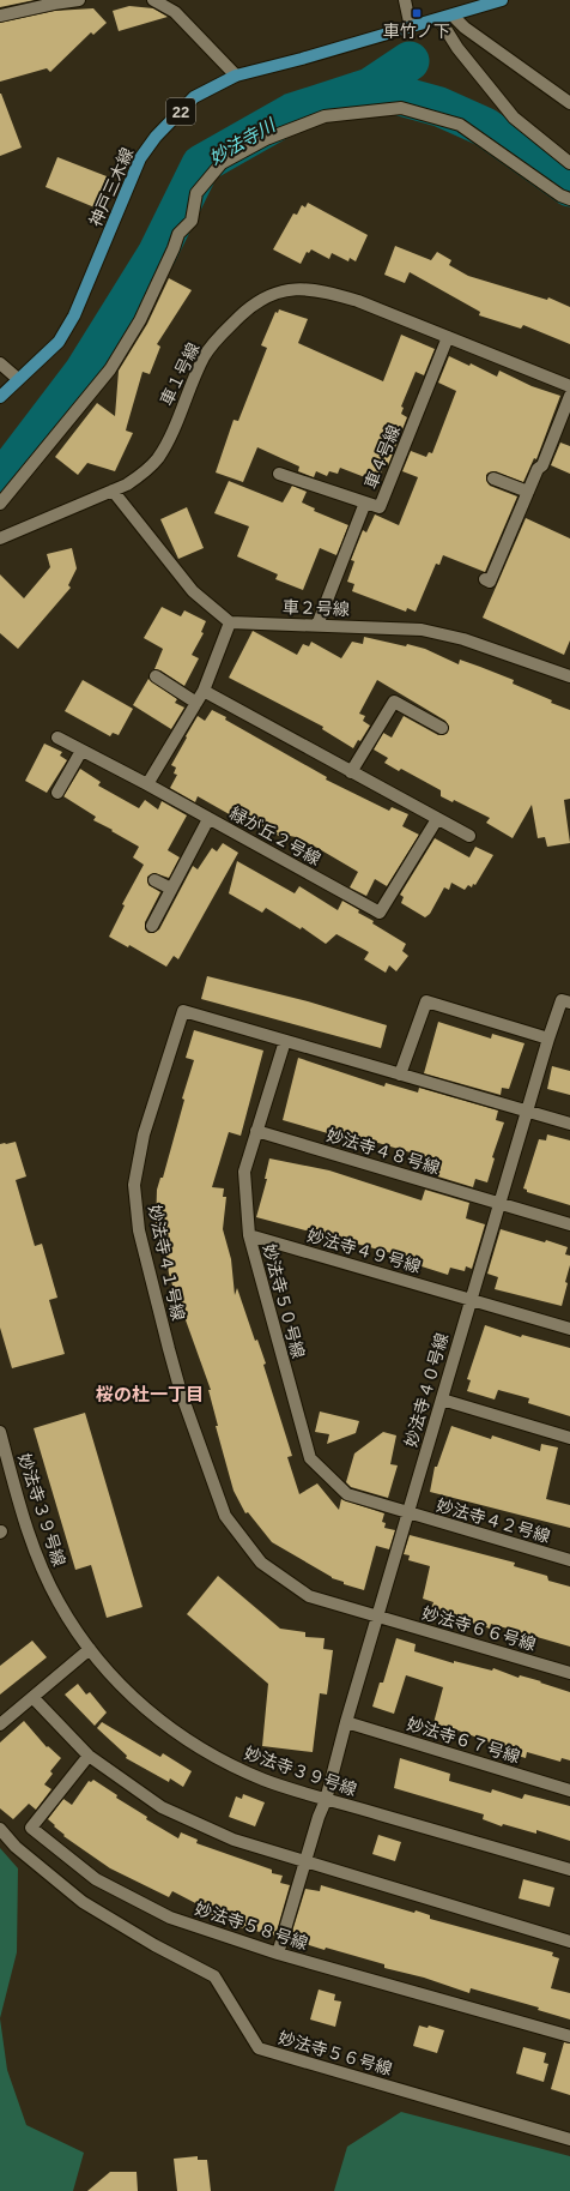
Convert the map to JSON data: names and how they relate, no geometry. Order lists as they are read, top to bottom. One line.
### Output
{"streets":{"main road":["22","神戸三木線"],"street":["車１号線","車４号線","車２号線","緑が丘２号線","妙法寺４８号線","妙法寺４９号線","妙法寺４１号線","妙法寺５０号線","妙法寺４０号線","妙法寺３９号線","妙法寺４２号線","妙法寺６６号線","妙法寺６７号線","妙法寺５８号線","妙法寺５６号線"]},"crossings":[["車１号線","車４号線"],["車４号線","車２号線"],["妙法寺４８号線","妙法寺５０号線"],["妙法寺４８号線","妙法寺４０号線"],["妙法寺４９号線","妙法寺５０号線"],["妙法寺４９号線","妙法寺４０号線"],["妙法寺４１号線","妙法寺５０号線"],["妙法寺４１号線","妙法寺４０号線"],["妙法寺４１号線","妙法寺６６号線"],["妙法寺５０号線","妙法寺４０号線"],["妙法寺５０号線","妙法寺４２号線"],["妙法寺４０号線","妙法寺３９号線"],["妙法寺４０号線","妙法寺４２号線"],["妙法寺４０号線","妙法寺６６号線"],["妙法寺４０号線","妙法寺６７号線"],["妙法寺４０号線","妙法寺５８号線"]],"districts":["桜の杜一丁目"],"water":["妙法寺川"],"places":{"transit":["車竹ノ下"]}}
